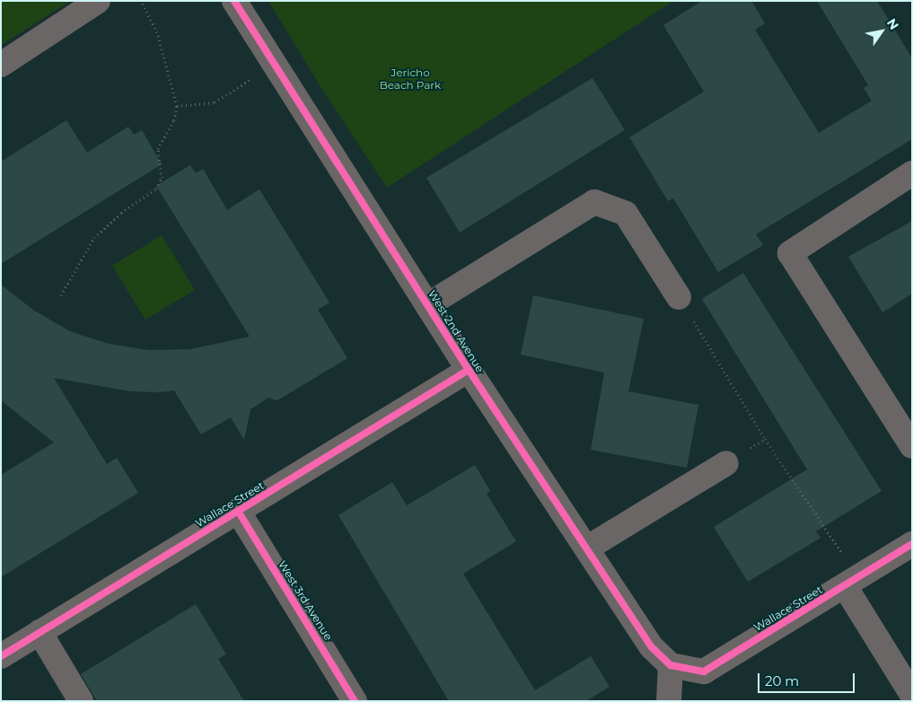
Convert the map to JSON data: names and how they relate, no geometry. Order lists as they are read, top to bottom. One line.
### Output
{"streets":{"street":["West 2nd Avenue","Wallace Street","West 3rd Avenue"]},"crossings":[["West 2nd Avenue","Wallace Street"],["Wallace Street","West 3rd Avenue"]],"parks":["Jericho Beach Park"],"scale_bar":"20 m","north":"top right"}
